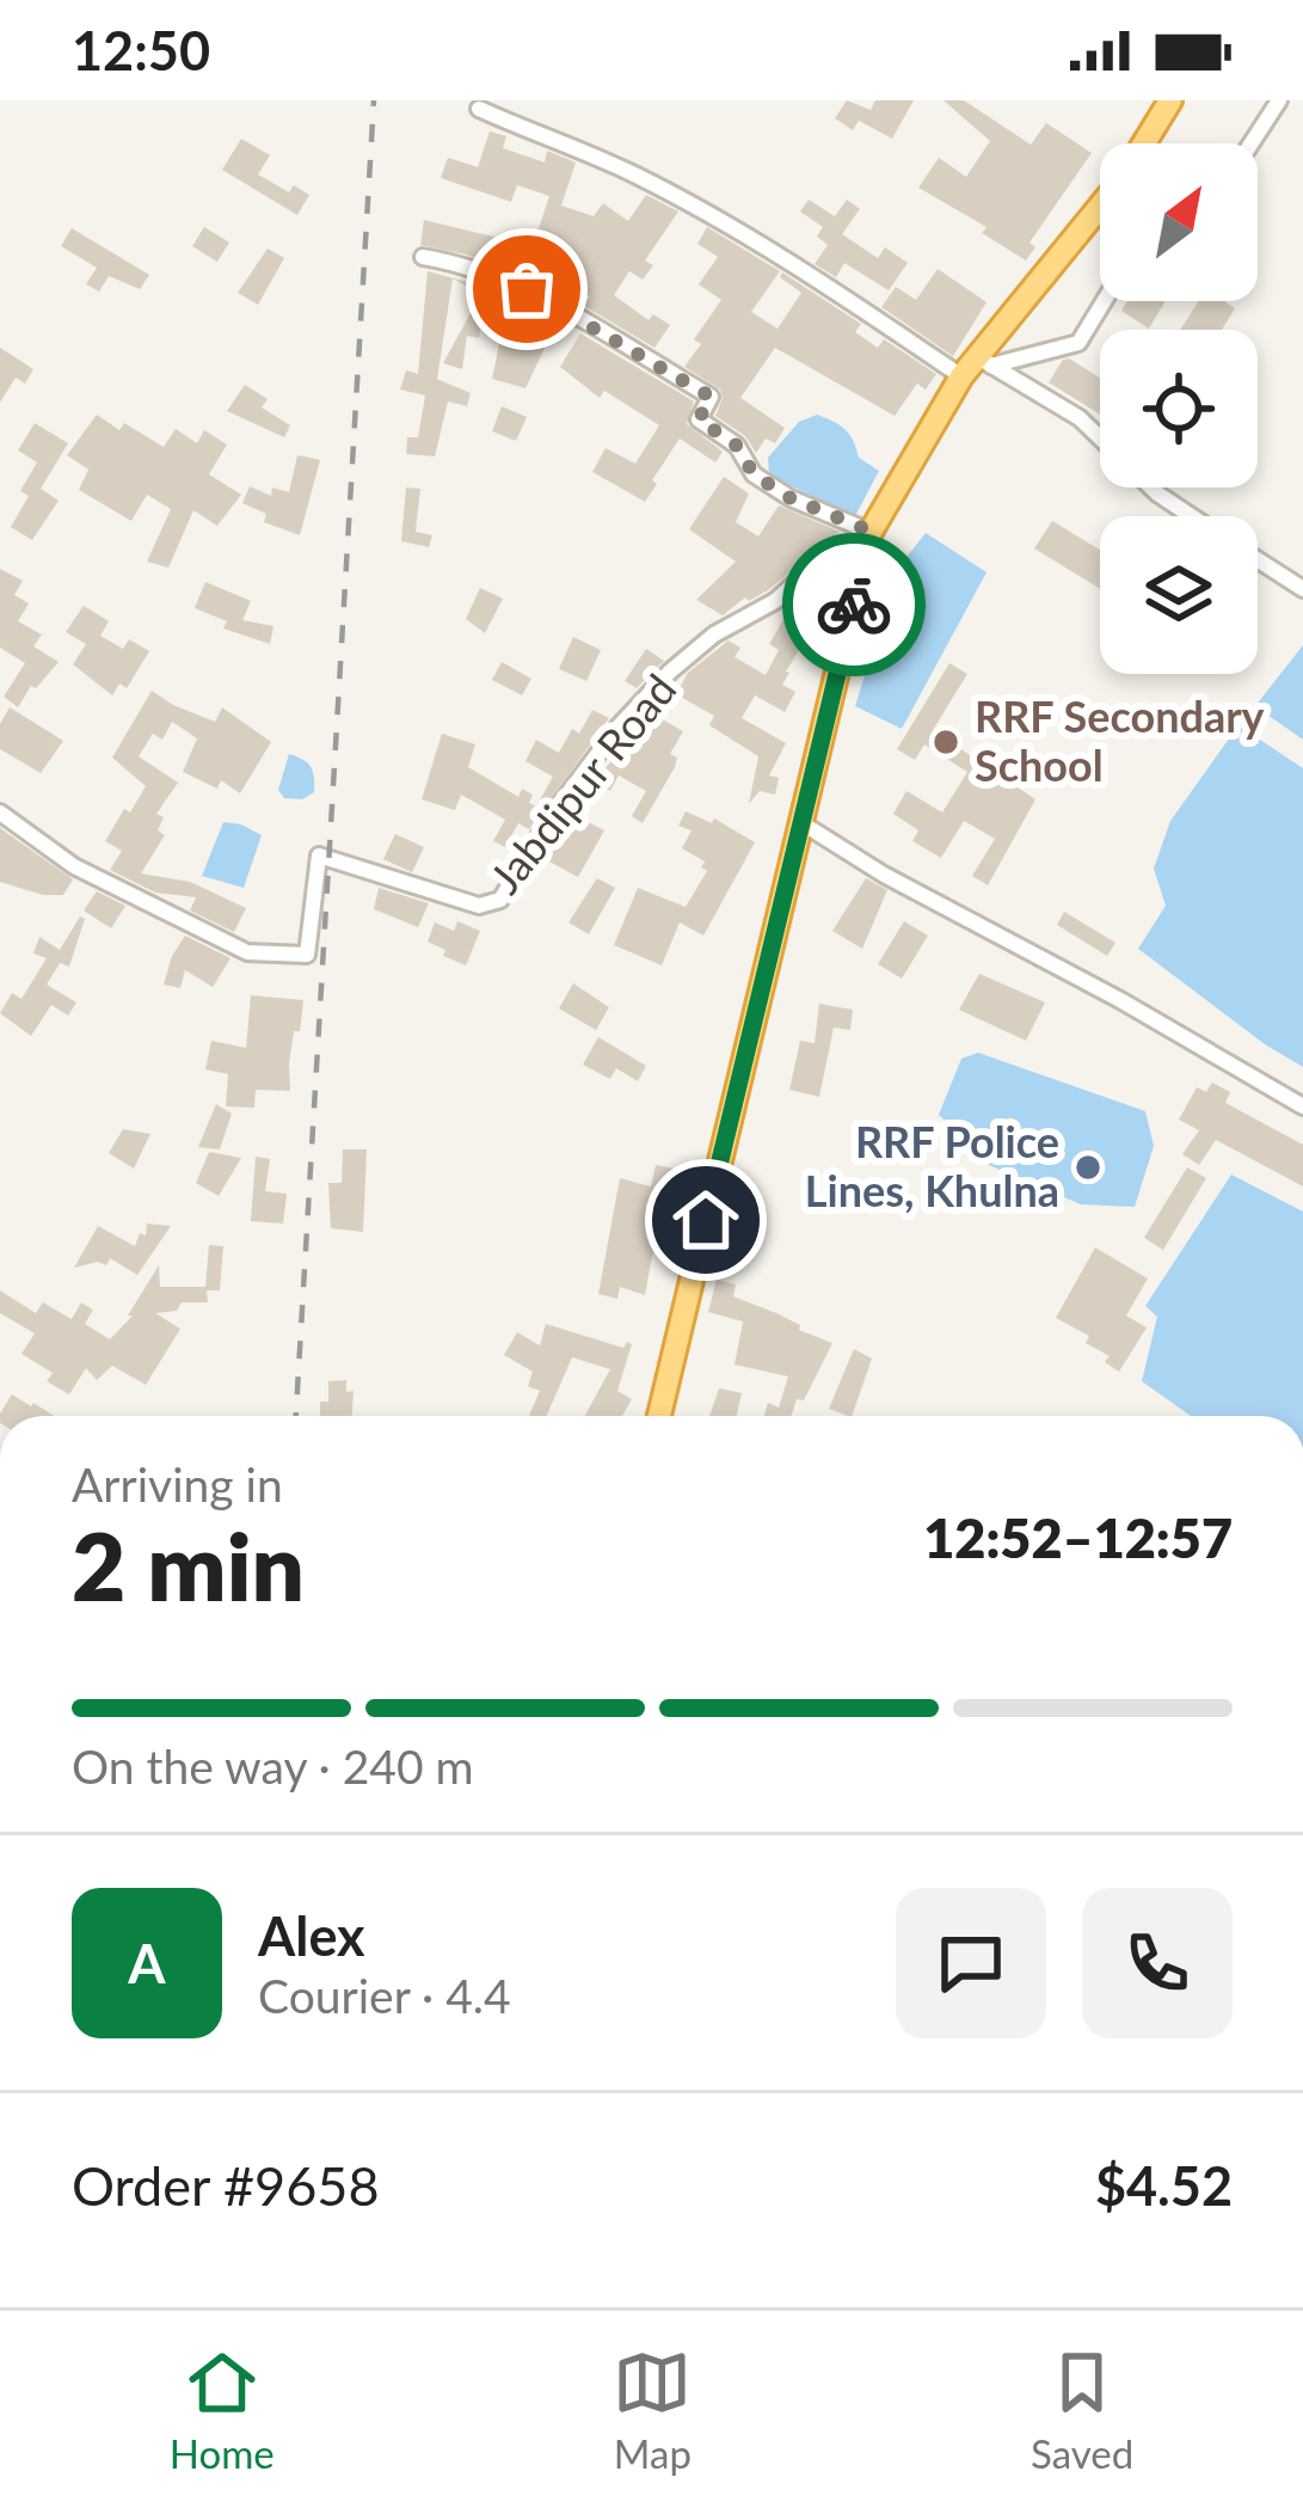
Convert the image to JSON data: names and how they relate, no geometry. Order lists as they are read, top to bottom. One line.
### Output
{"streets":{"street":["Jabdipur Road"]},"places":["RRF Secondary School","RRF Police Lines, Khulna"],"north":"top right","page":{"status":"12:50","heading":["2 min","Arriving in","12:52–12:57"],"panel":["Alex","Courier · 4.4","Order #9658","$4.52"],"bar":"On the way · 240 m","round":"A","tabs":["Home","Map","Saved"]}}
